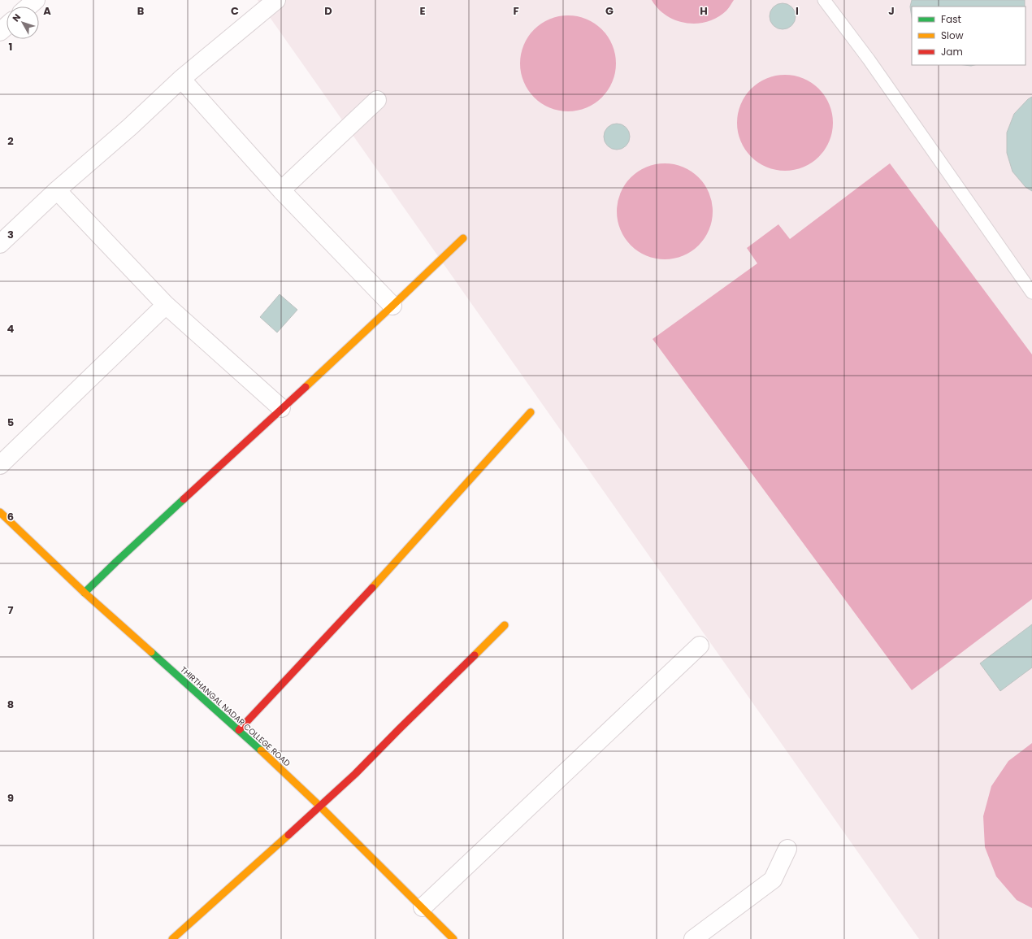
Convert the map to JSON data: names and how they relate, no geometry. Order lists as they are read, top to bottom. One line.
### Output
{"streets":{"street":["THIRTHANGAL NADAR COLLEGE ROAD"]},"legend":["Fast","Slow","Jam"],"north":"top left","grid":{"columns":["A","B","C","D","E","F","G","H","I","J"],"rows":["1","2","3","4","5","6","7","8","9"]}}
